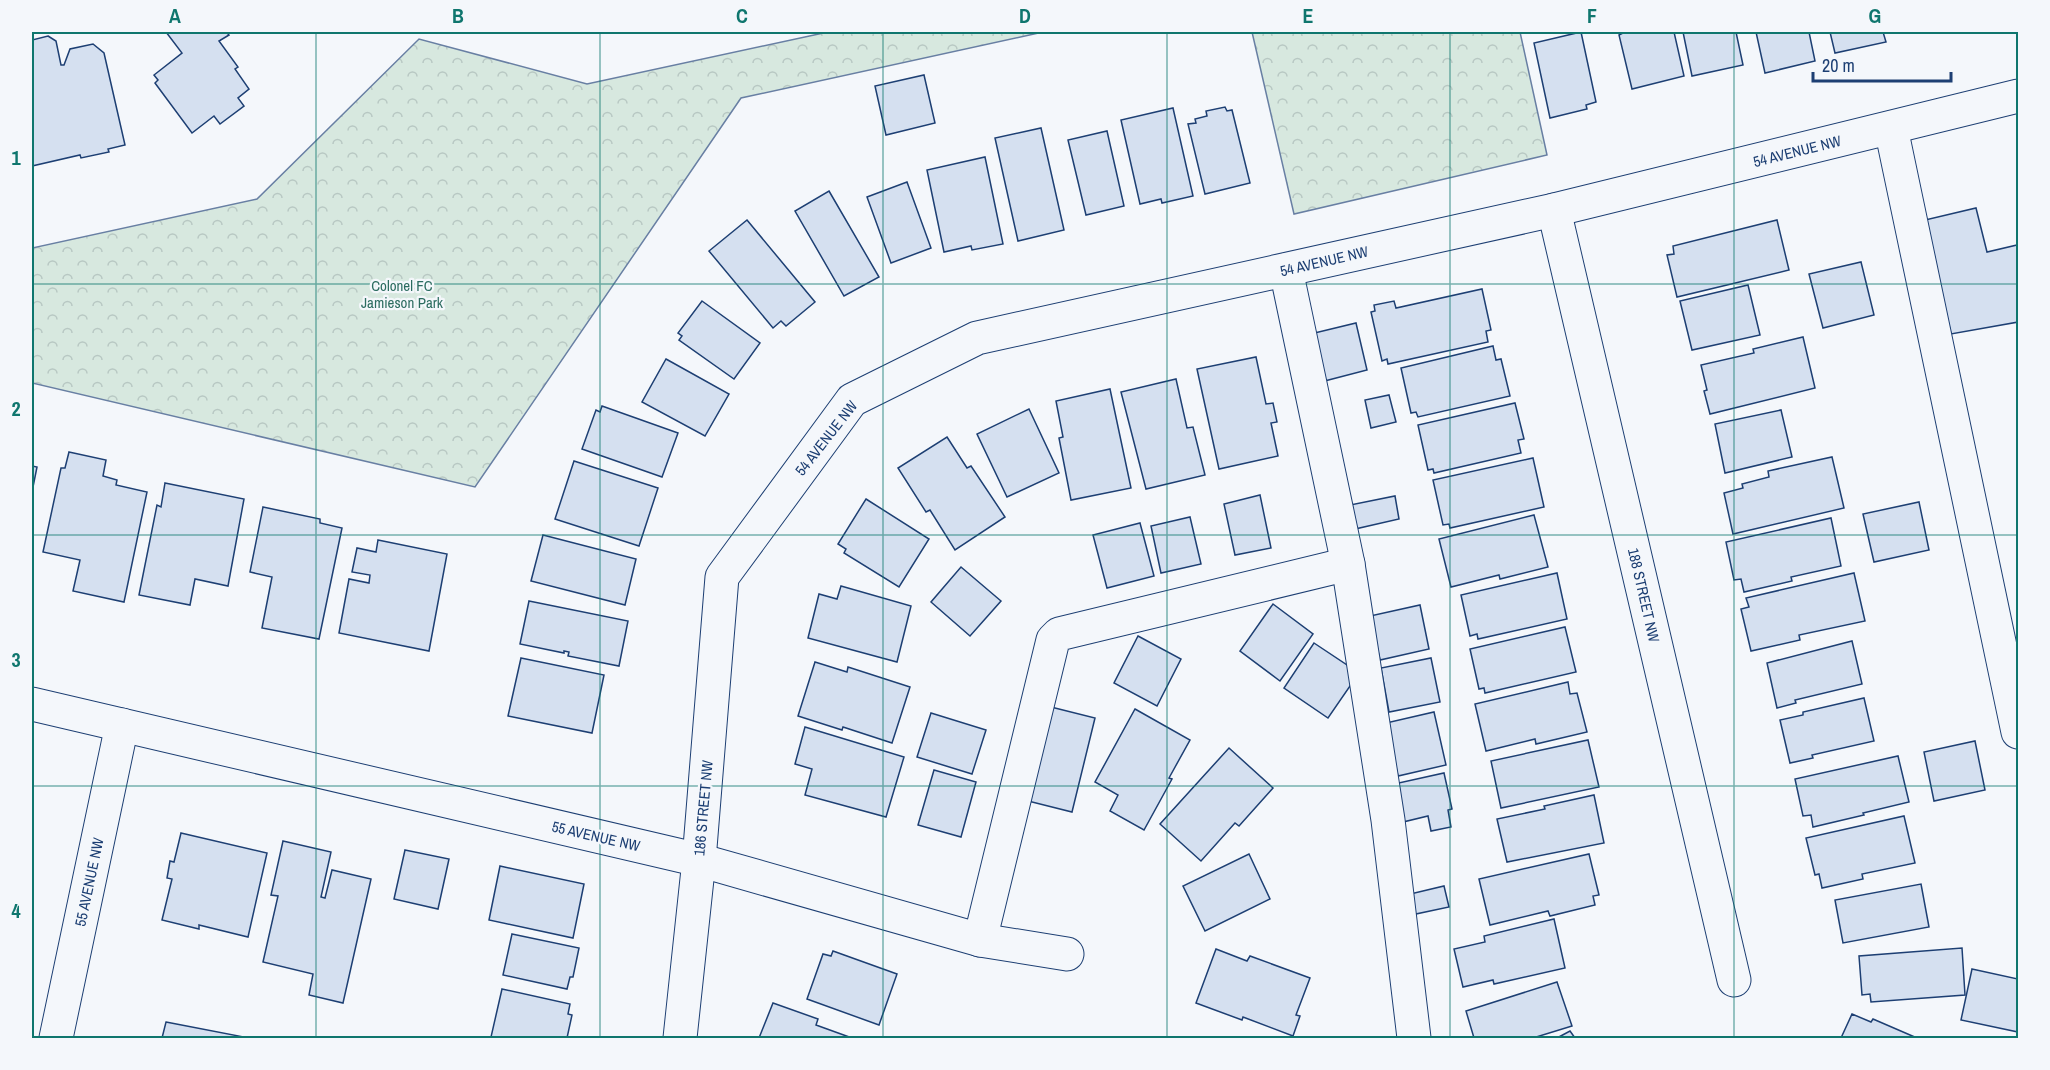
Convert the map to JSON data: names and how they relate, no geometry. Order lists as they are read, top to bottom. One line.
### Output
{"streets":{"street":["54 AVENUE NW","188 STREET NW","186 STREET NW","55 AVENUE NW"]},"crossings":[["54 AVENUE NW","188 STREET NW"],["54 AVENUE NW","186 STREET NW"],["186 STREET NW","55 AVENUE NW"]],"parks":["Colonel FC Jamieson Park"],"scale_bar":"20 m","grid":{"columns":["A","B","C","D","E","F","G"],"rows":["1","2","3","4"]}}
